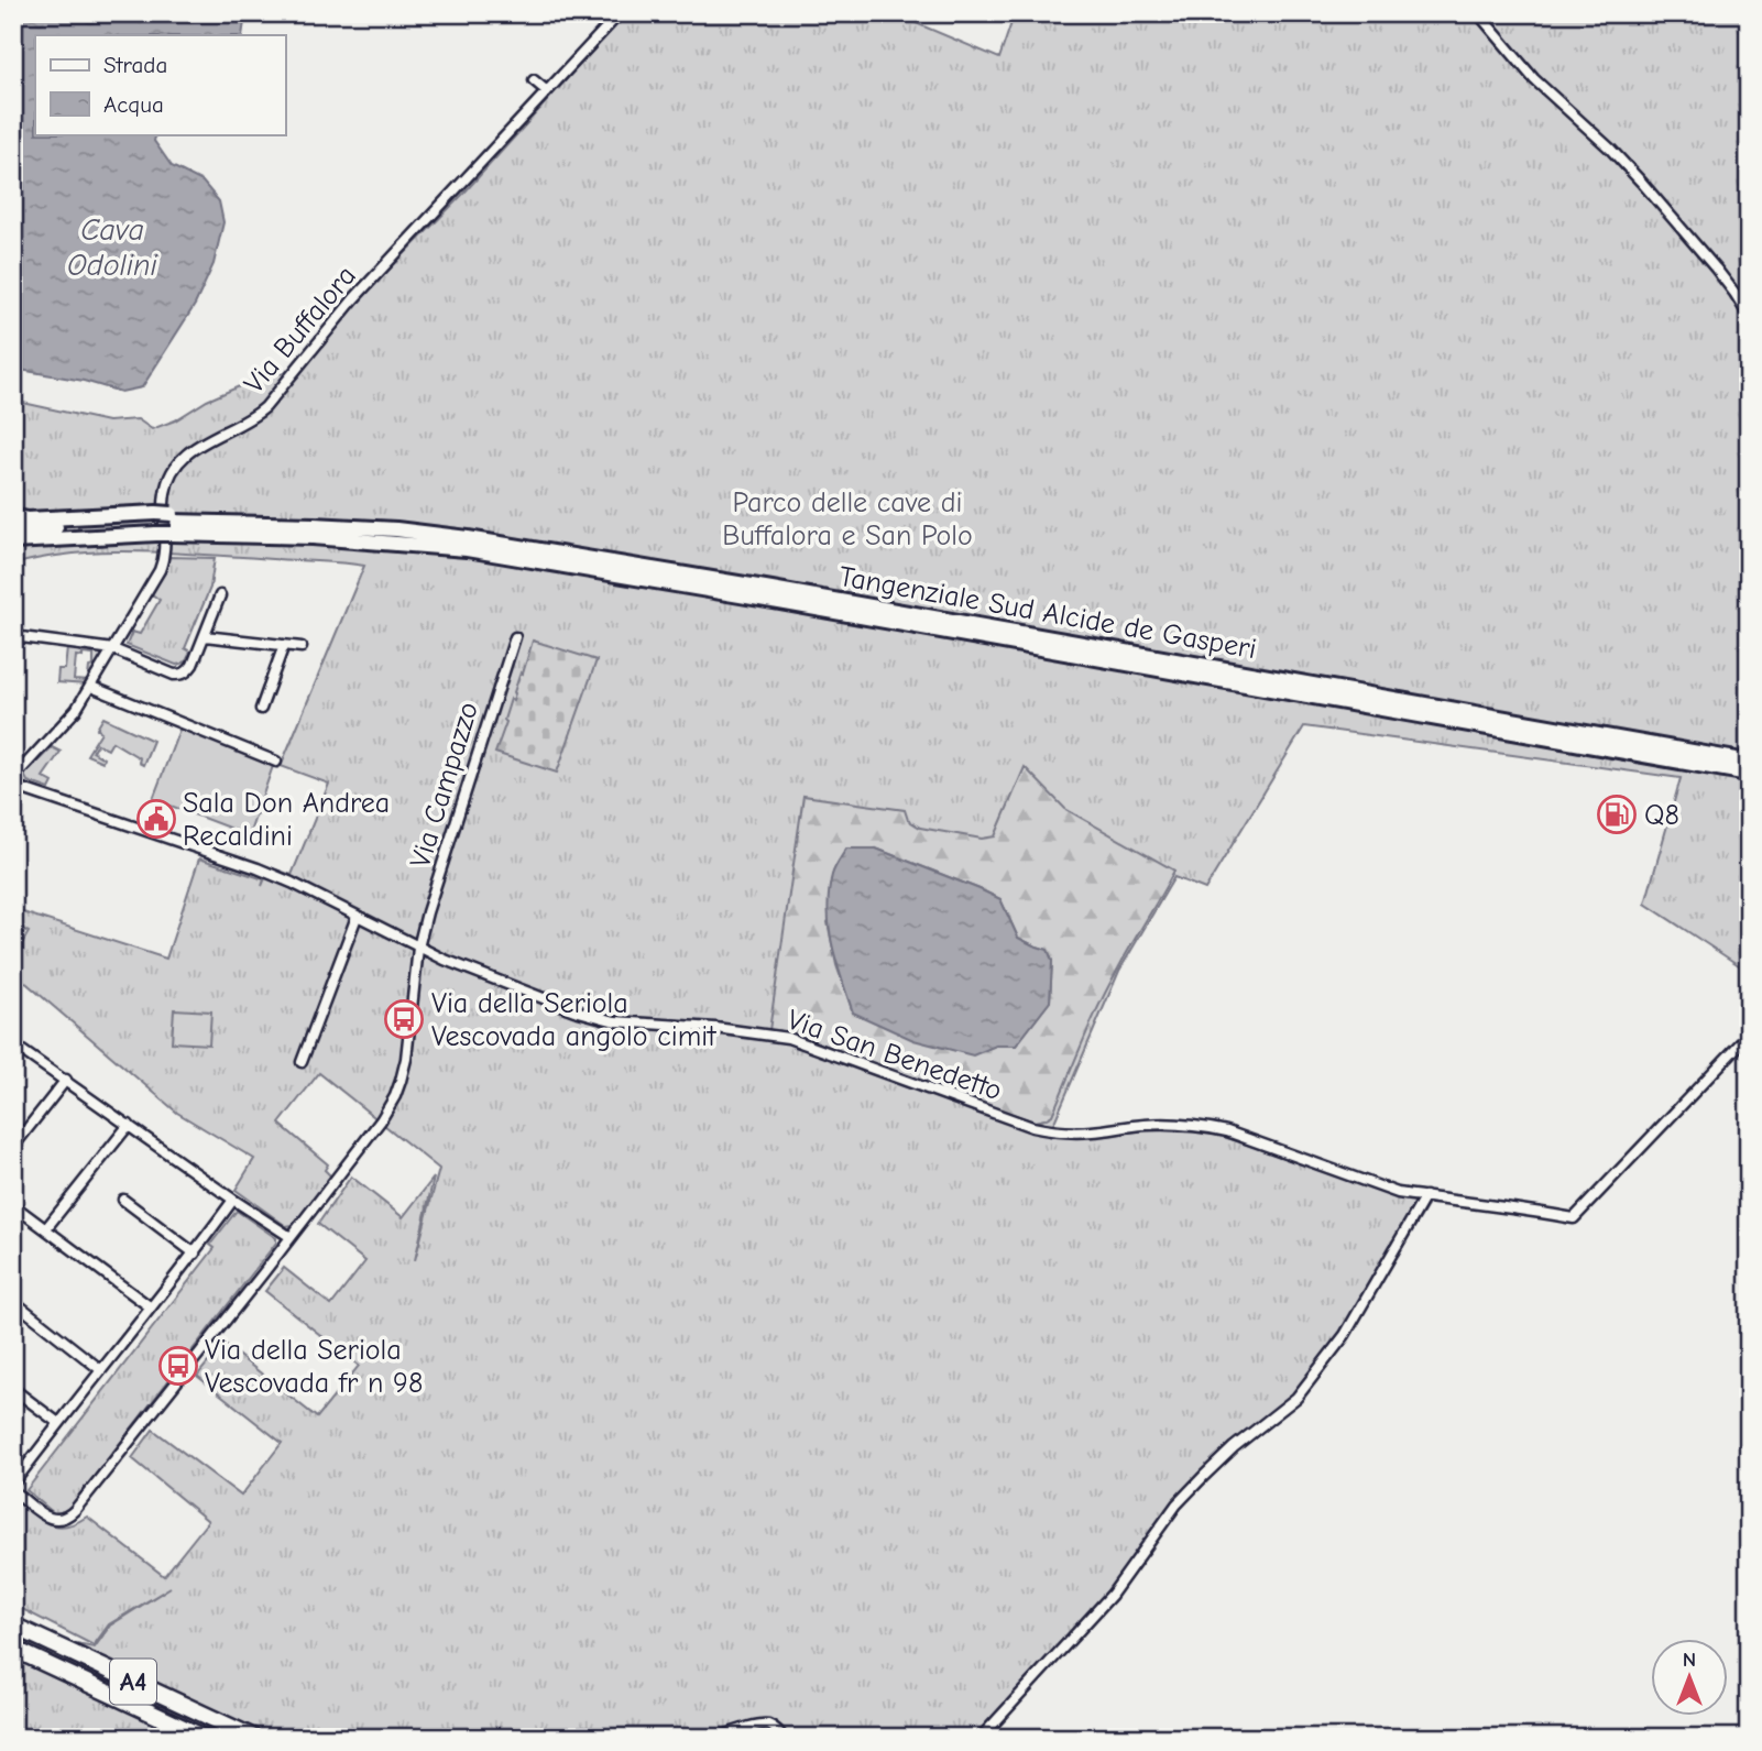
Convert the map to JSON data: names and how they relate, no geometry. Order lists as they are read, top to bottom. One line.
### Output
{"streets":{"highway":["Tangenziale Sud Alcide de Gasperi","A4"],"street":["Via Buffalora","Via Campazzo","Via San Benedetto"]},"crossings":[["Via Campazzo","Via San Benedetto"]],"water":["Cava Odolini"],"parks":["Parco delle cave di Buffalora e San Polo"],"places":{"fuel station":["Q8"],"public building":["Sala Don Andrea Recaldini"],"bus stop":["Via della Seriola Vescovada angolo cimit","Via della Seriola Vescovada fr n 98"]},"legend":["Strada","Acqua"],"north":"top"}
